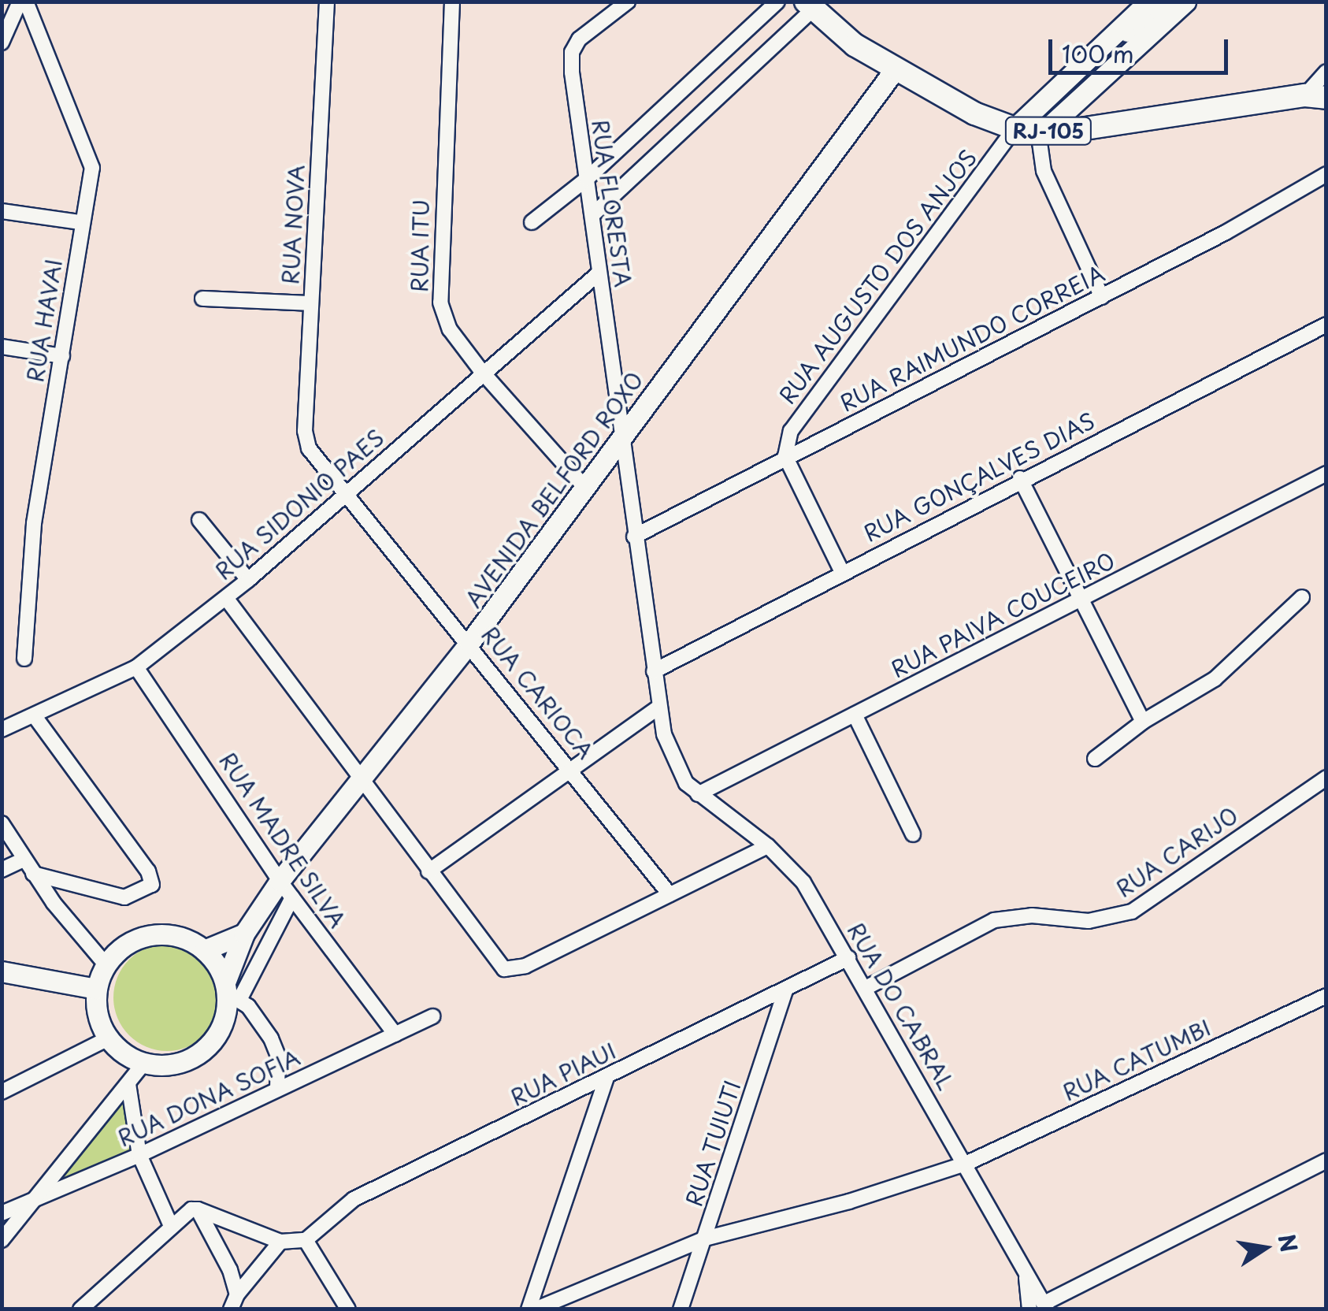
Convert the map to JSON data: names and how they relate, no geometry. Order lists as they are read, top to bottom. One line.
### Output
{"streets":{"main road":["RJ-105"],"street":["RUA FLORESTA","RUA NOVA","RUA ITU","RUA AUGUSTO DOS ANJOS","RUA HAVAI","RUA RAIMUNDO CORREIA","RUA GONÇALVES DIAS","AVENIDA BELFORD ROXO","RUA SIDONIO PAES","RUA PAIVA COUCEIRO","RUA CARIOCA","RUA MADRE SILVA","RUA CARIJO","RUA DO CABRAL","RUA CATUMBI","RUA PIAUI","RUA DONA SOFIA","RUA TUIUTI"]},"crossings":[["RJ-105","RUA AUGUSTO DOS ANJOS"],["RJ-105","AVENIDA BELFORD ROXO"],["RUA FLORESTA","RUA RAIMUNDO CORREIA"],["RUA FLORESTA","RUA GONÇALVES DIAS"],["RUA FLORESTA","AVENIDA BELFORD ROXO"],["RUA FLORESTA","RUA SIDONIO PAES"],["RUA FLORESTA","RUA DO CABRAL"],["RUA NOVA","RUA CARIOCA"],["RUA ITU","AVENIDA BELFORD ROXO"],["RUA ITU","RUA SIDONIO PAES"],["RUA AUGUSTO DOS ANJOS","RUA RAIMUNDO CORREIA"],["AVENIDA BELFORD ROXO","RUA CARIOCA"],["AVENIDA BELFORD ROXO","RUA MADRE SILVA"],["RUA SIDONIO PAES","RUA CARIOCA"],["RUA SIDONIO PAES","RUA MADRE SILVA"],["RUA PAIVA COUCEIRO","RUA DO CABRAL"],["RUA MADRE SILVA","RUA DONA SOFIA"],["RUA CARIJO","RUA DO CABRAL"],["RUA DO CABRAL","RUA CATUMBI"],["RUA DO CABRAL","RUA PIAUI"],["RUA PIAUI","RUA TUIUTI"]],"scale_bar":"100 m","north":"right"}
